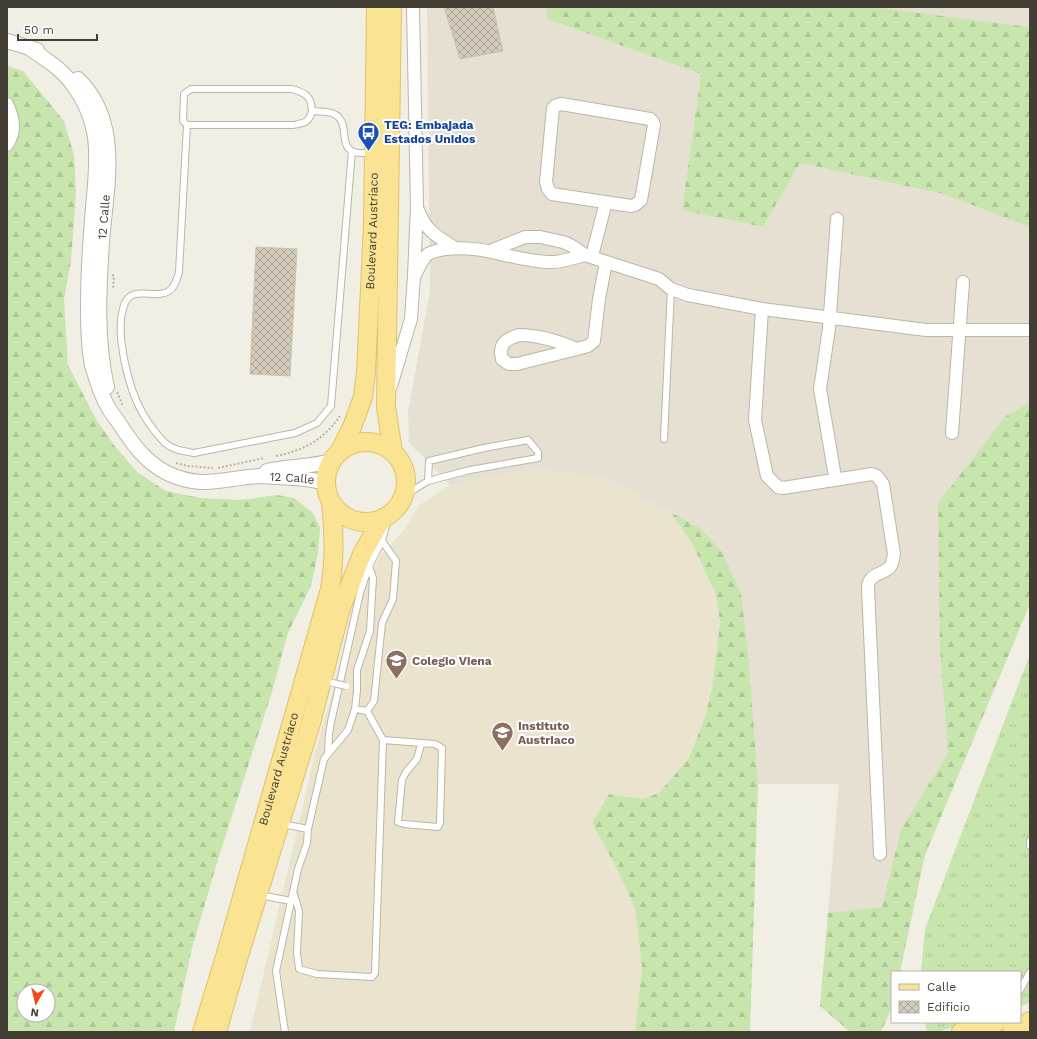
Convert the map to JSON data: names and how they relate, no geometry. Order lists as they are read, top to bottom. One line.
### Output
{"streets":{"main road":["Boulevard Austríaco"],"street":["12 Calle"]},"crossings":[["12 Calle","Boulevard Austríaco"]],"places":{"bus stop":["TEG: Embajada Estados Unidos"],"school or university":["Colegio Viena","Instituto Austriaco"]},"legend":["Calle","Edificio"],"scale_bar":"50 m","north":"bottom"}
